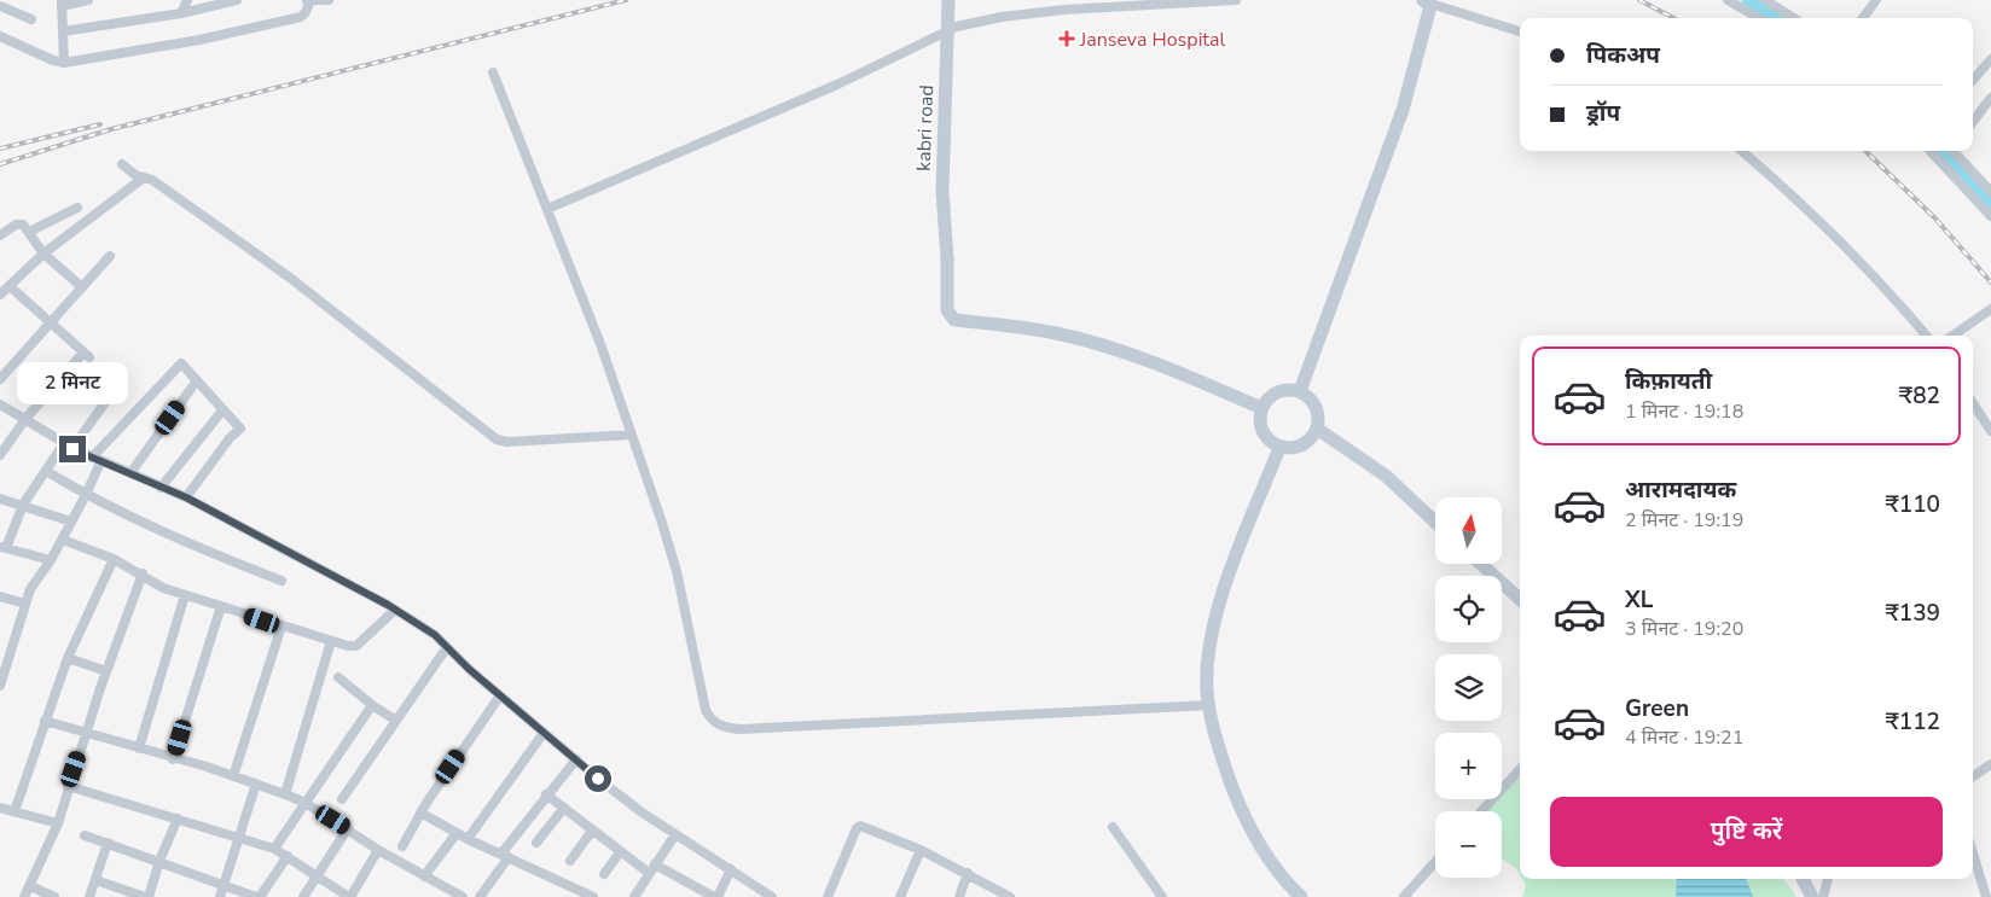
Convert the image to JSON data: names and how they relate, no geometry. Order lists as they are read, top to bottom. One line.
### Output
{"streets":{"street":["kabri road"]},"places":{"health":["Janseva Hospital"]},"north":"top","page":{"banner":["पिकअप","ड्रॉप"],"list":[{"name":"किफ़ायती","note":"1 मिनट · 19:18","value":"₹82"},{"name":"आरामदायक","note":"2 मिनट · 19:19","value":"₹110"},{"name":"XL","note":"3 मिनट · 19:20","value":"₹139"},{"name":"Green","note":"4 मिनट · 19:21","value":"₹112"}],"bubble":"2 मिनट","map_buttons":["+","−"],"buttons":"पुष्टि करें"}}
